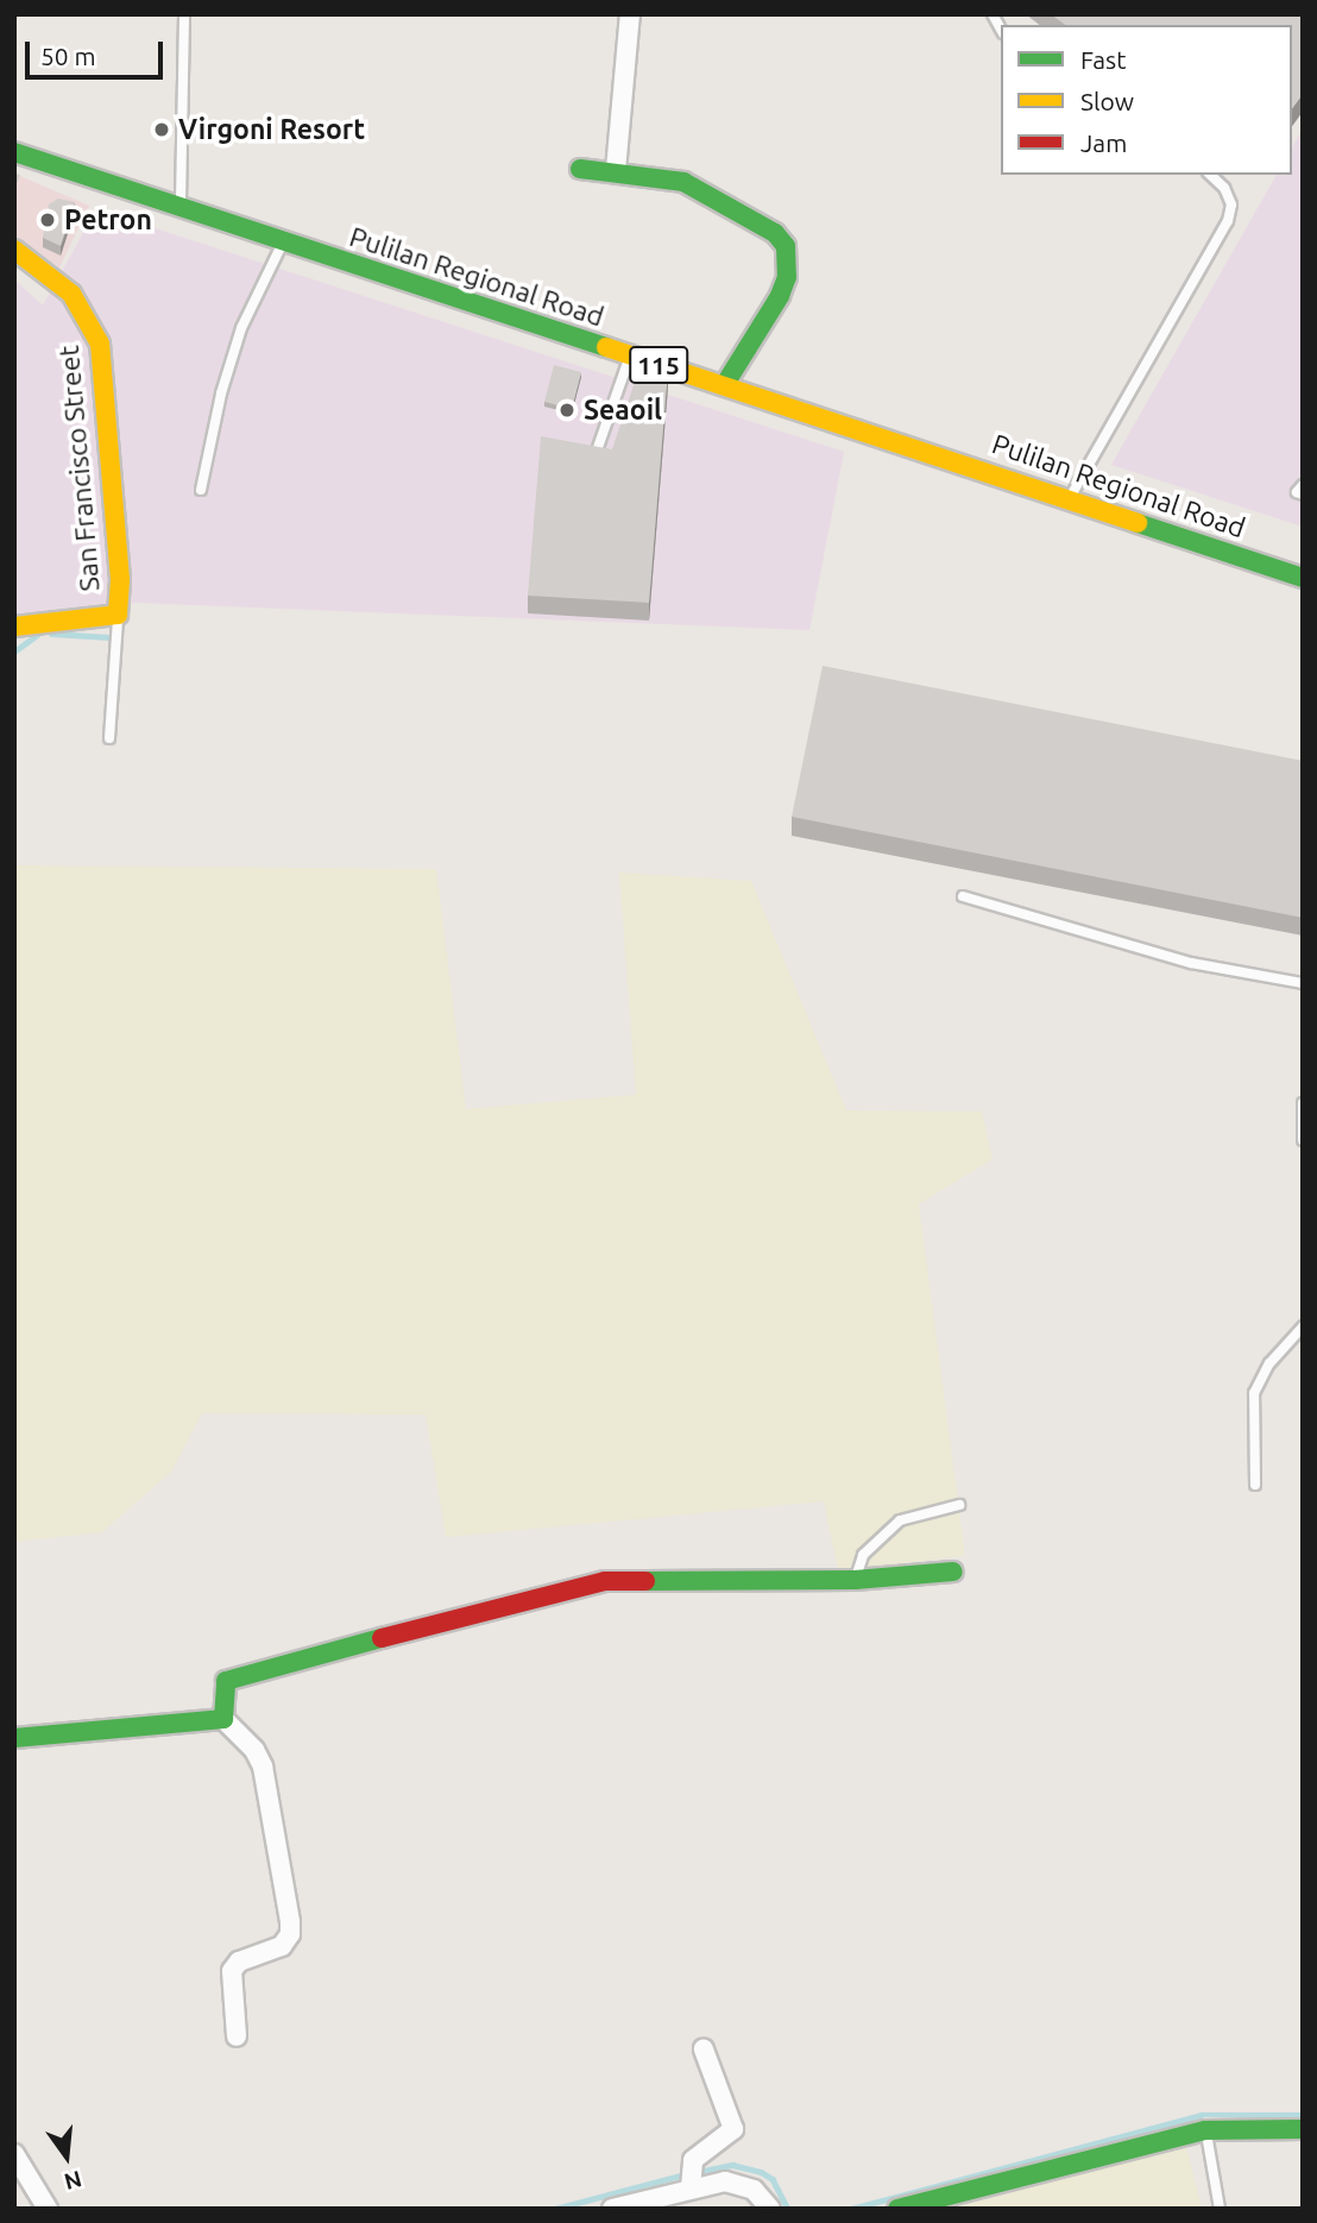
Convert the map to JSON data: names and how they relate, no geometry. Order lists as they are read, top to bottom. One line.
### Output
{"streets":{"street":["Pulilan Regional Road","115","San Francisco Street"]},"places":["Virgoni Resort","Petron","Seaoil"],"legend":["Fast","Slow","Jam"],"scale_bar":"50 m","north":"bottom"}
